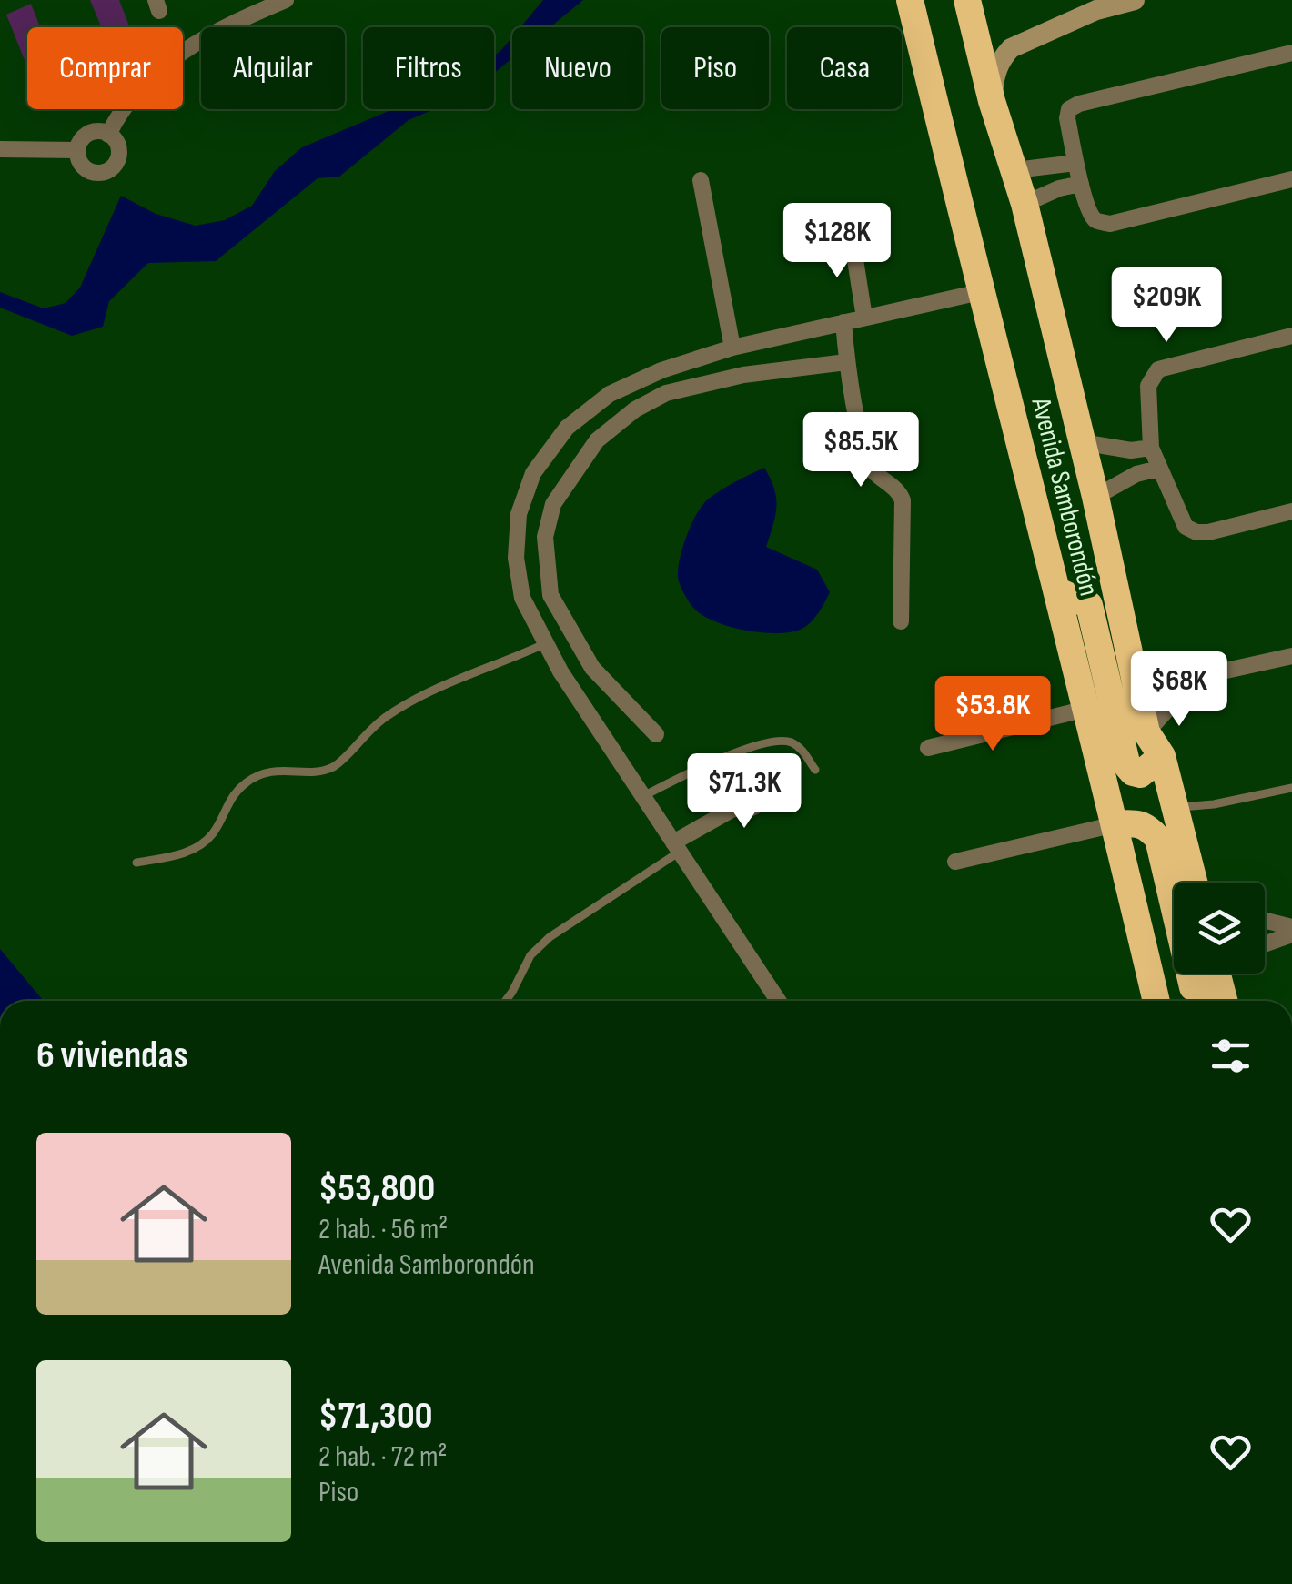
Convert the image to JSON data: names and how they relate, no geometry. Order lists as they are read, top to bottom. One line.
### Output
{"streets":{"highway":["Avenida Samborondón"]},"page":{"chip":["Comprar","Alquilar","Filtros","Nuevo","Piso","Casa"],"price":["$128K","$209K","$85.5K","$68K","$53.8K","$71.3K"],"heading":"6 viviendas","list":[{"name":"$53,800","note":"2 hab. · 56 m² · Avenida Samborondón"},{"name":"$71,300","note":"2 hab. · 72 m² · Piso"}]}}
